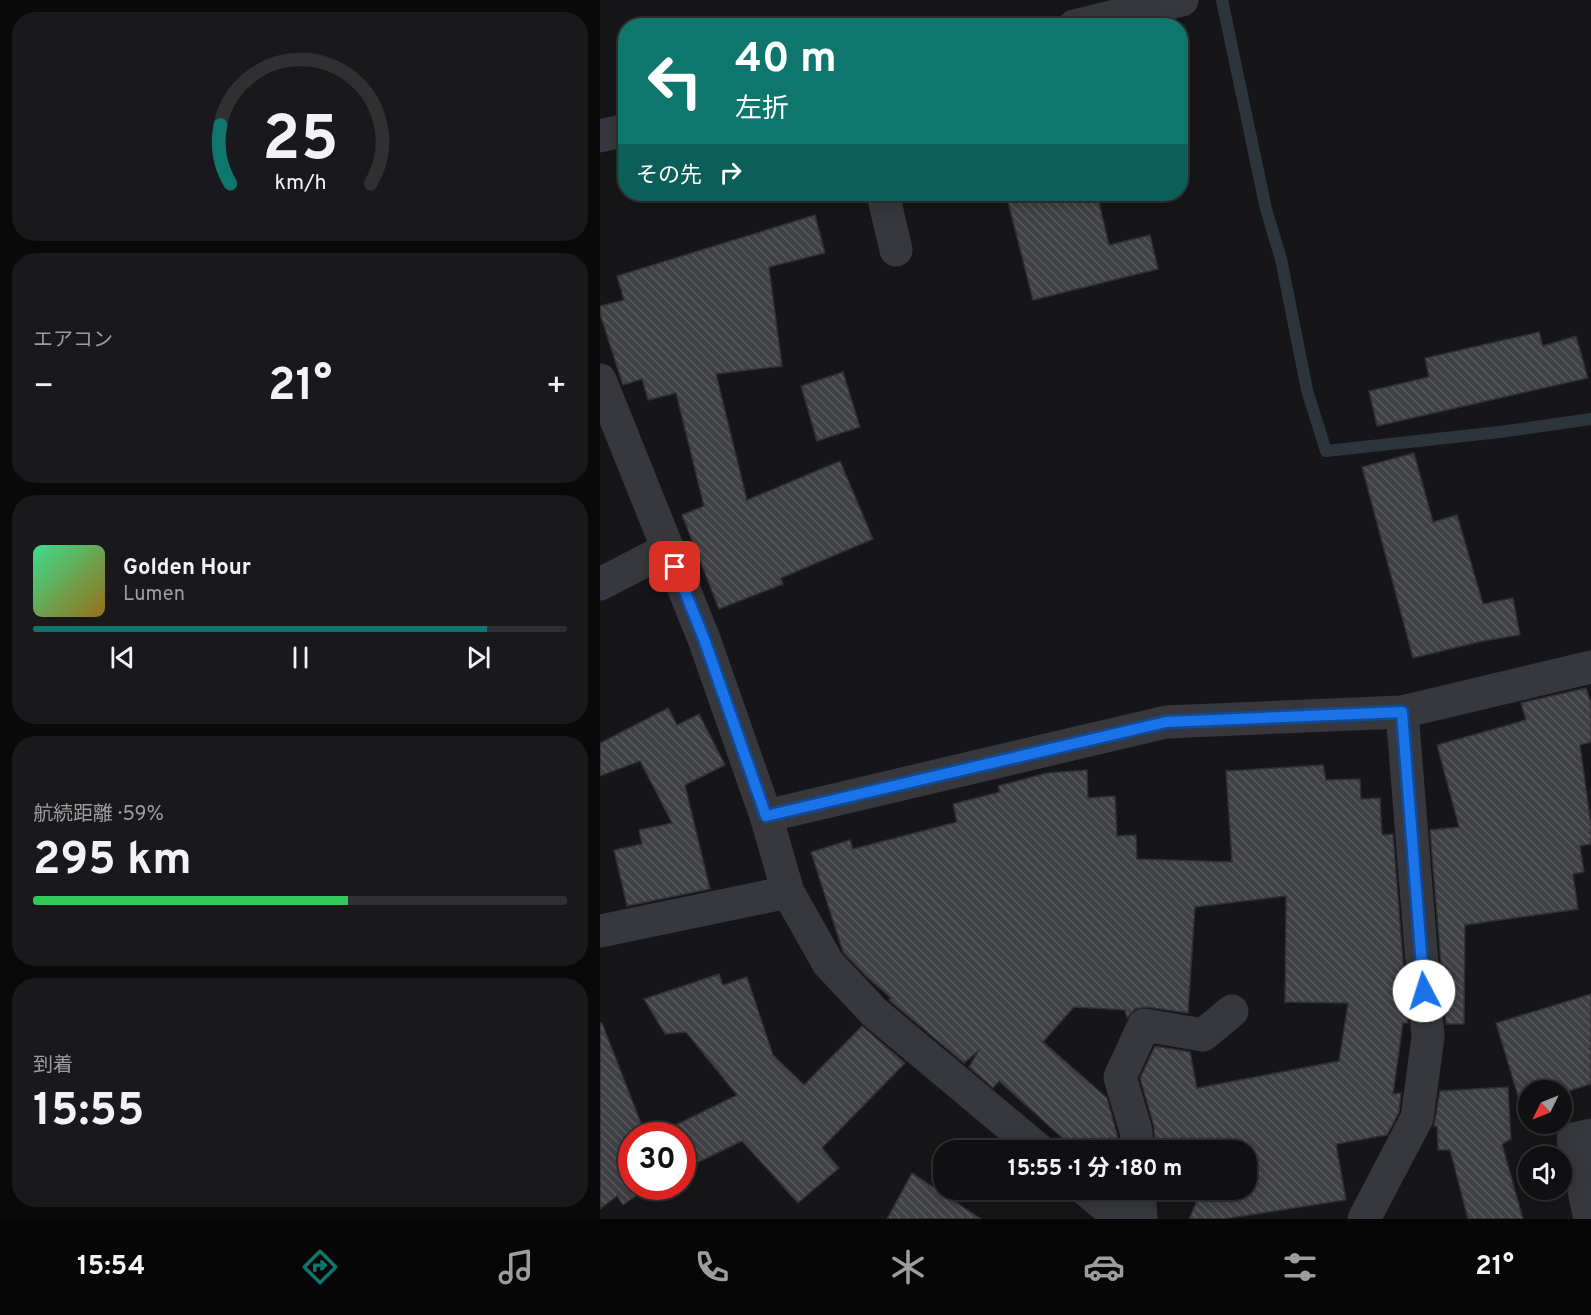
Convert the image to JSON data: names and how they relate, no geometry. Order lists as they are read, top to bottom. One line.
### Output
{"north":"bottom left","page":{"turn":["40 m","左折"],"then":"その先","tile":["エアコン",["航続距離 · 59%","295 km"],["到着","15:55"]],"heat":["−","21°","+"],"song":["Golden Hour","Lumen"],"limit":"30","trip":"15:55 · 1 分 · 180 m","tabs":["15:54","21°"],"gauge":["25","km/h"]}}
